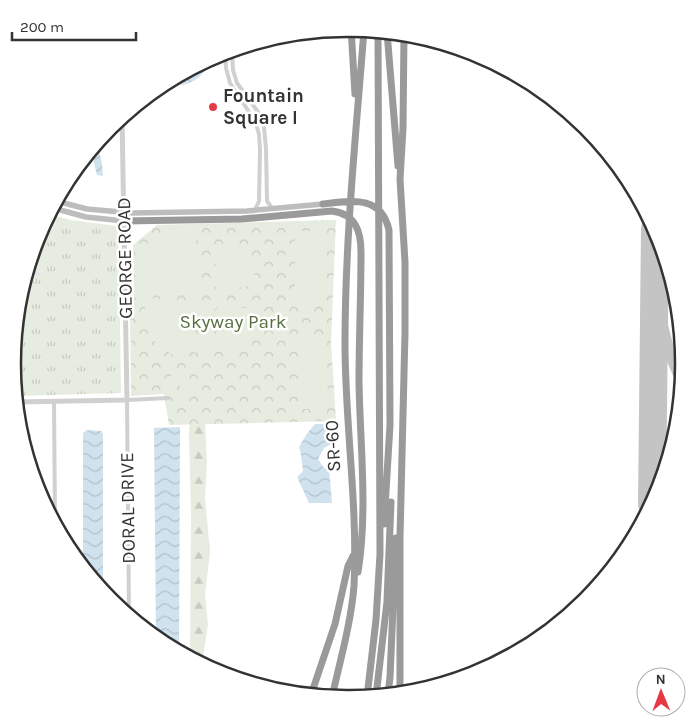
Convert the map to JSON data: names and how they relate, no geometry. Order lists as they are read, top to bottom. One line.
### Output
{"streets":{"highway":["SR-60"],"street":["GEORGE ROAD","DORAL DRIVE"]},"crossings":[["GEORGE ROAD","DORAL DRIVE"]],"parks":["Skyway Park"],"places":["Fountain Square I"],"scale_bar":"200 m","north":"top"}
